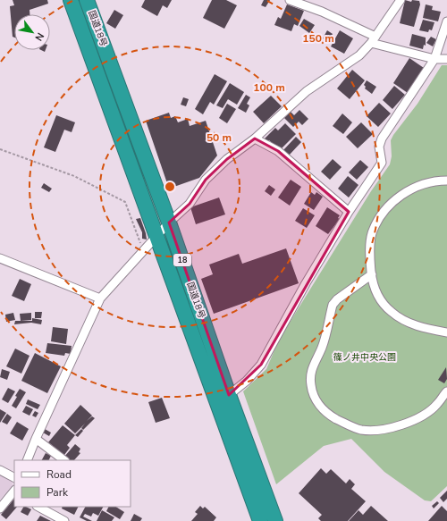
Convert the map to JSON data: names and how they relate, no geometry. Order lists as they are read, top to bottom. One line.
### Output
{"streets":{"highway":["国道18号","18"]},"parks":["篠ノ井中央公園"],"legend":["Road","Park"],"north":"bottom right","rings":["150 m","100 m","50 m"]}
